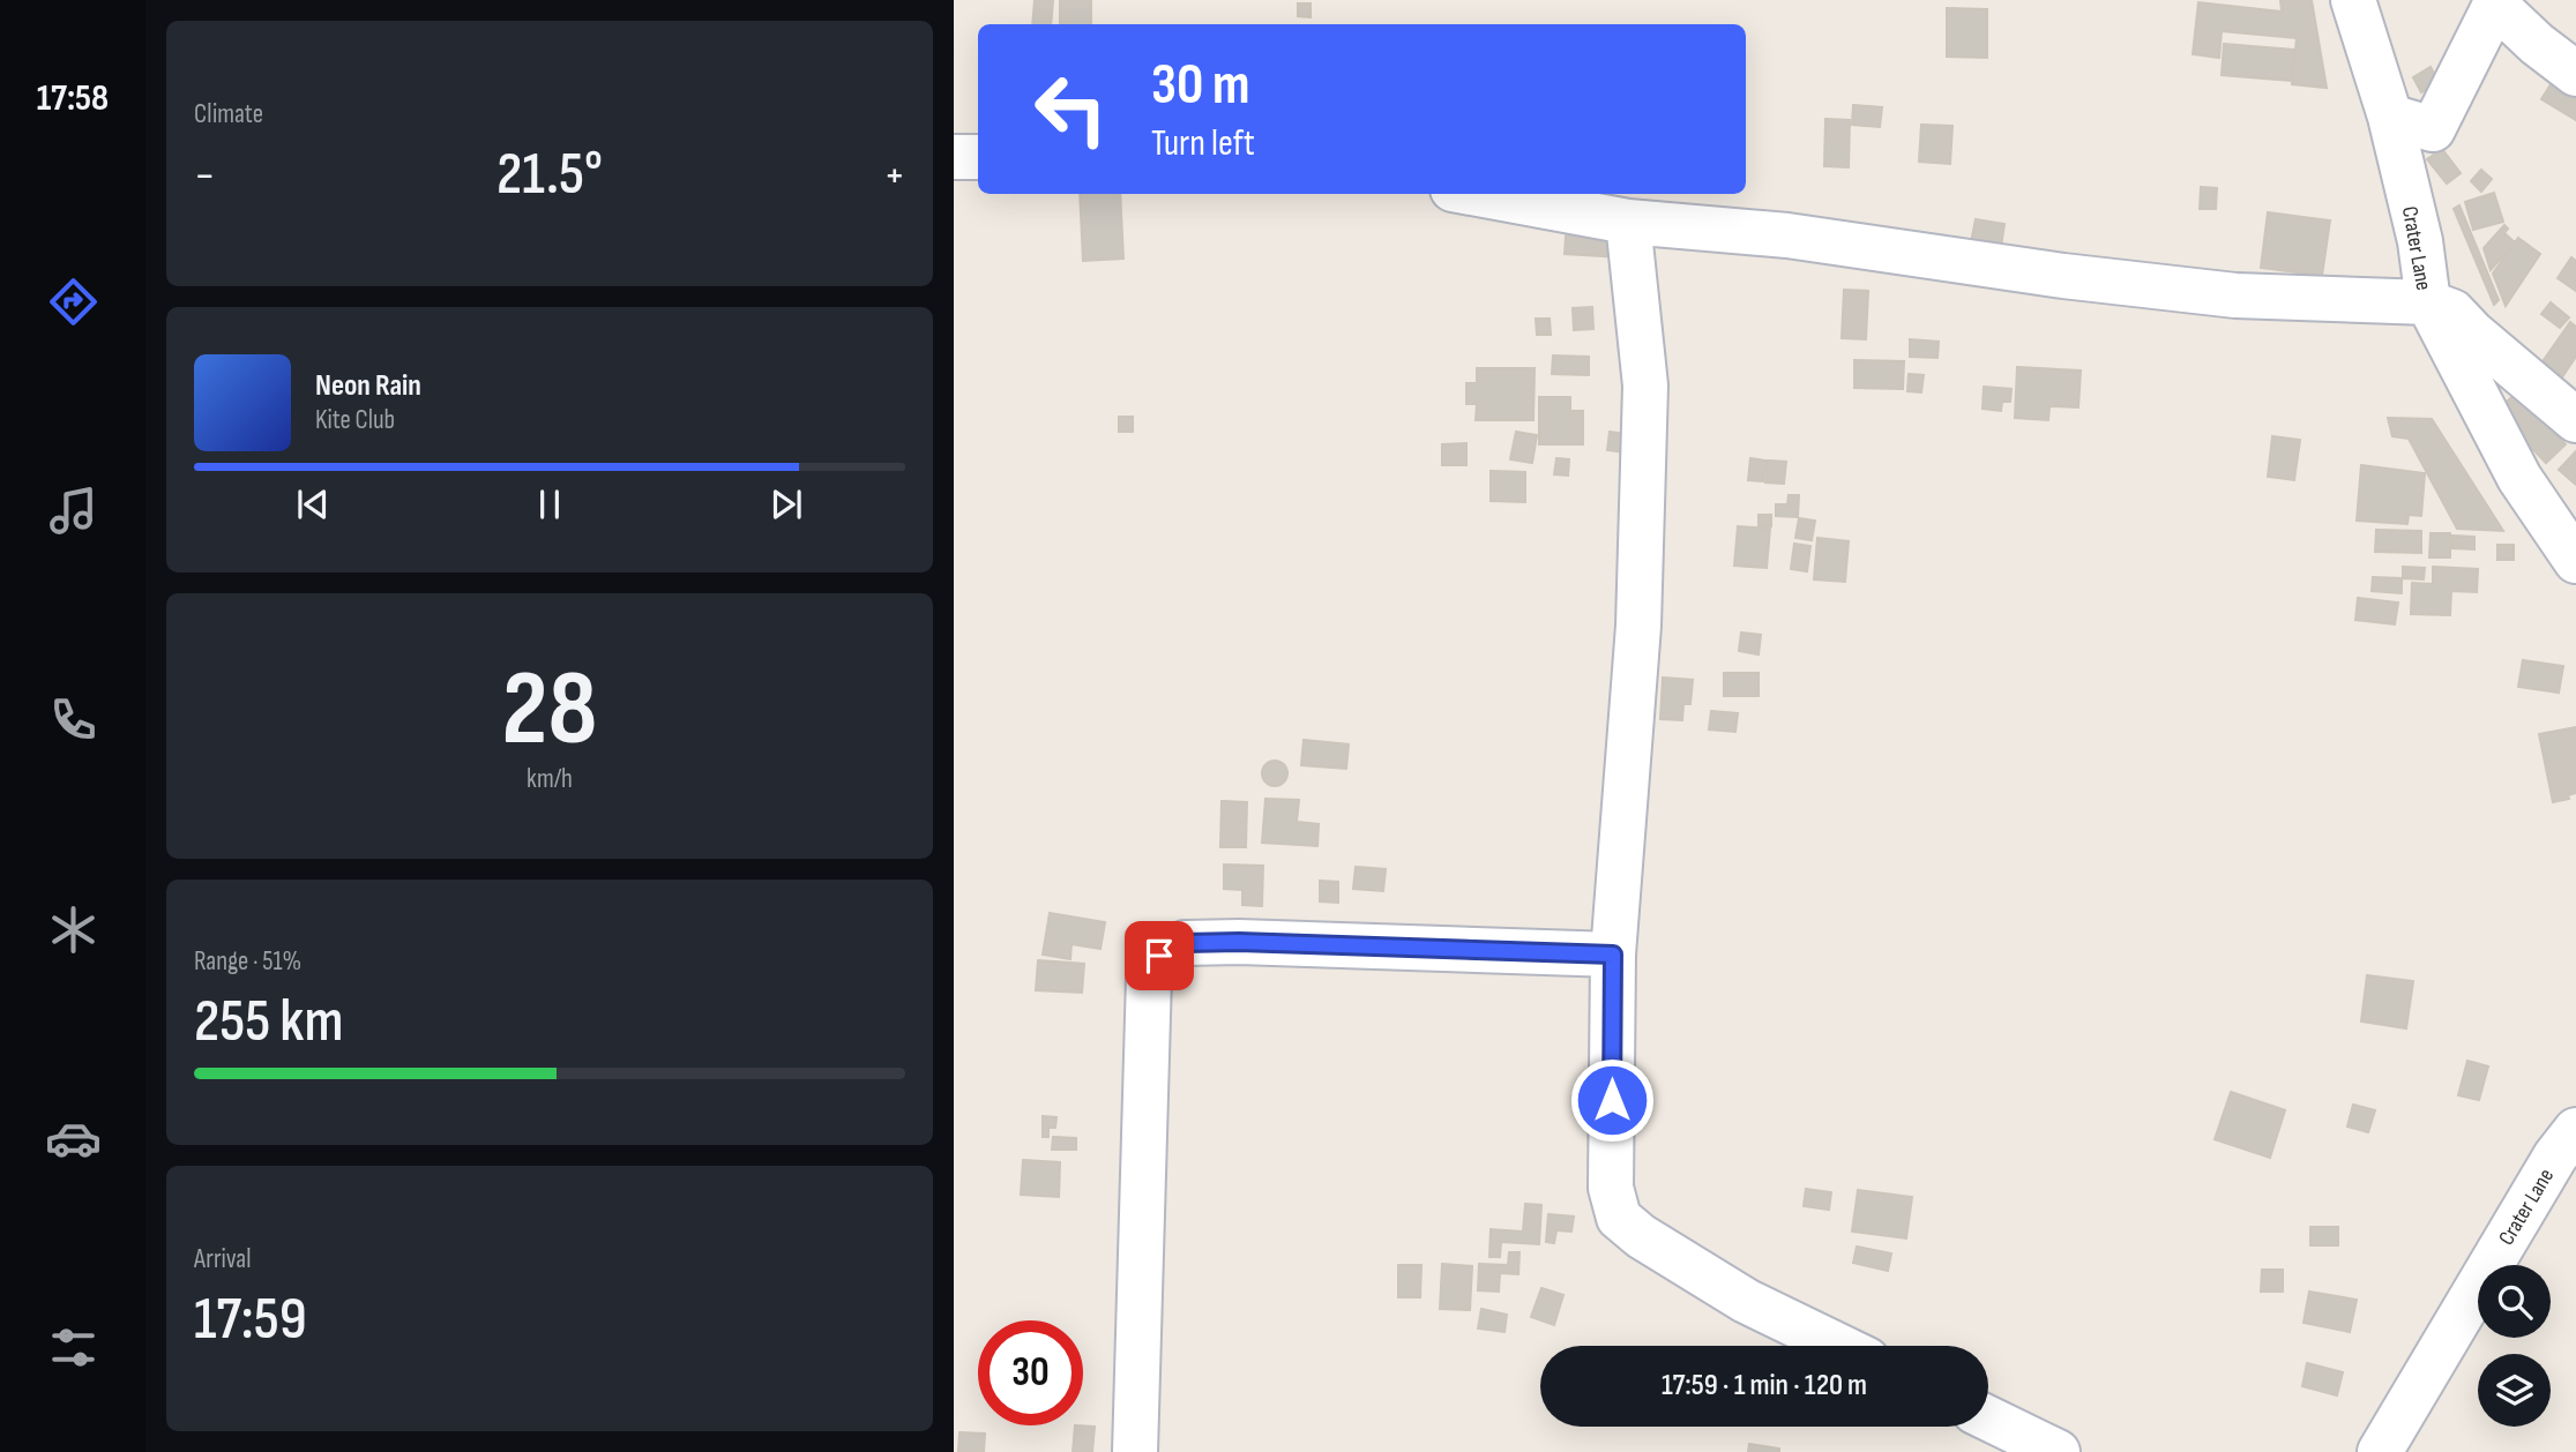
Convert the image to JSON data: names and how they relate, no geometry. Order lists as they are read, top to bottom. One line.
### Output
{"streets":{"street":["Crater Lane"]},"page":{"tabs":"17:58","tile":["Climate",["28","km/h"],["Range · 51%","255 km"],["Arrival","17:59"]],"turn":["30 m","Turn left"],"heat":["−","21.5°","+"],"song":["Neon Rain","Kite Club"],"limit":"30","trip":"17:59 · 1 min · 120 m"}}
